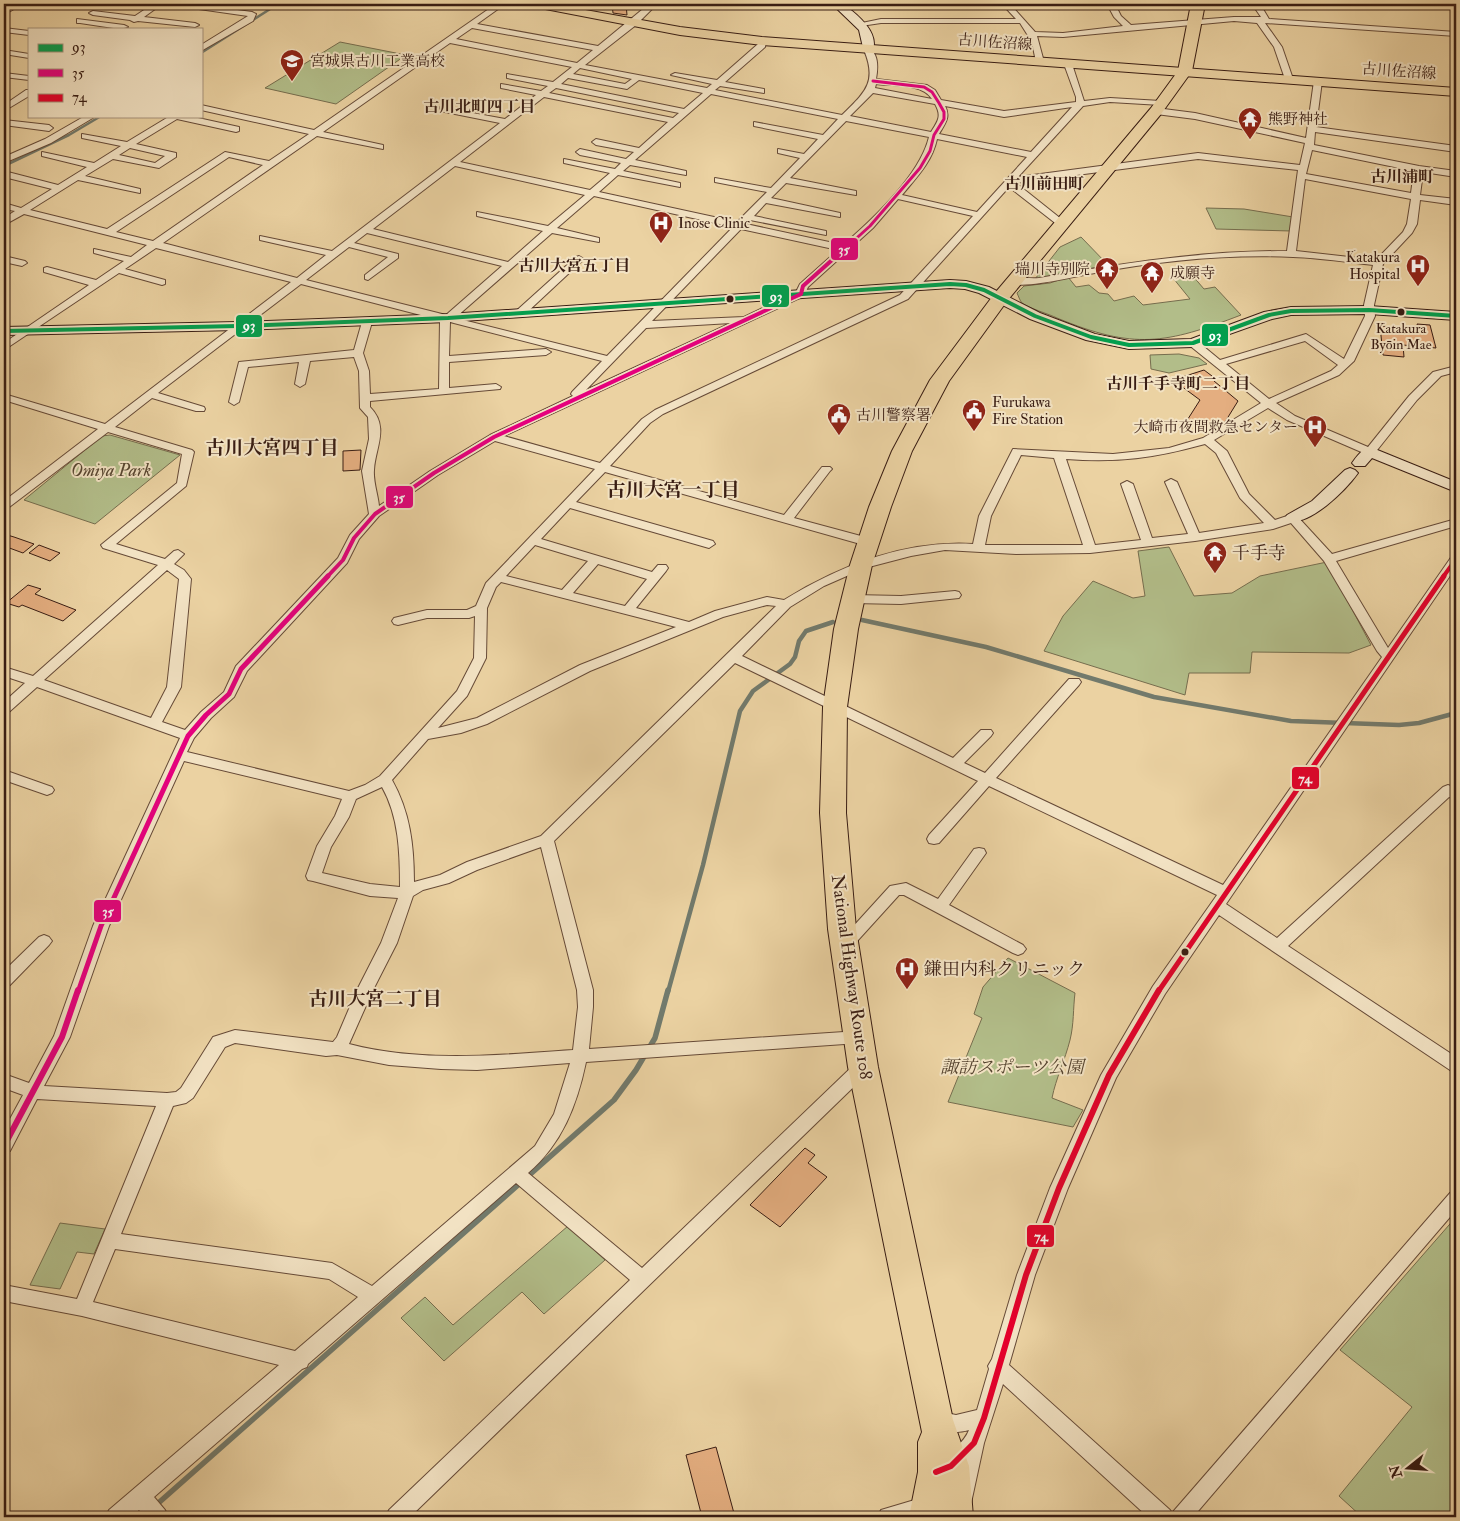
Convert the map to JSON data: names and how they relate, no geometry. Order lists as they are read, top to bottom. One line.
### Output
{"streets":{"highway":["National Highway Route 108"],"main road":["古川佐沼線"]},"crossings":[["古川佐沼線","National Highway Route 108"]],"districts":["古川北町四丁目","古川浦町","古川前田町","古川大宮五丁目","古川千手寺町二丁目","古川大宮四丁目","古川大宮一丁目","古川大宮二丁目"],"parks":["Omiya Park","諏訪スポーツ公園"],"places":{"school or university":["宮城県古川工業高校"],"temple":["熊野神社","瑞川寺別院","成願寺","千手寺"],"hospital":["Inose Clinic","Katakura Hospital","大崎市夜間救急センター","鎌田内科クリニック"],"other":["Katakura Byōin Mae"],"public building":["Furukawa Fire Station","古川警察署"]},"lines":["transit line 35","transit line 93","transit line 74"],"legend":["93","35","74"],"north":"left"}
